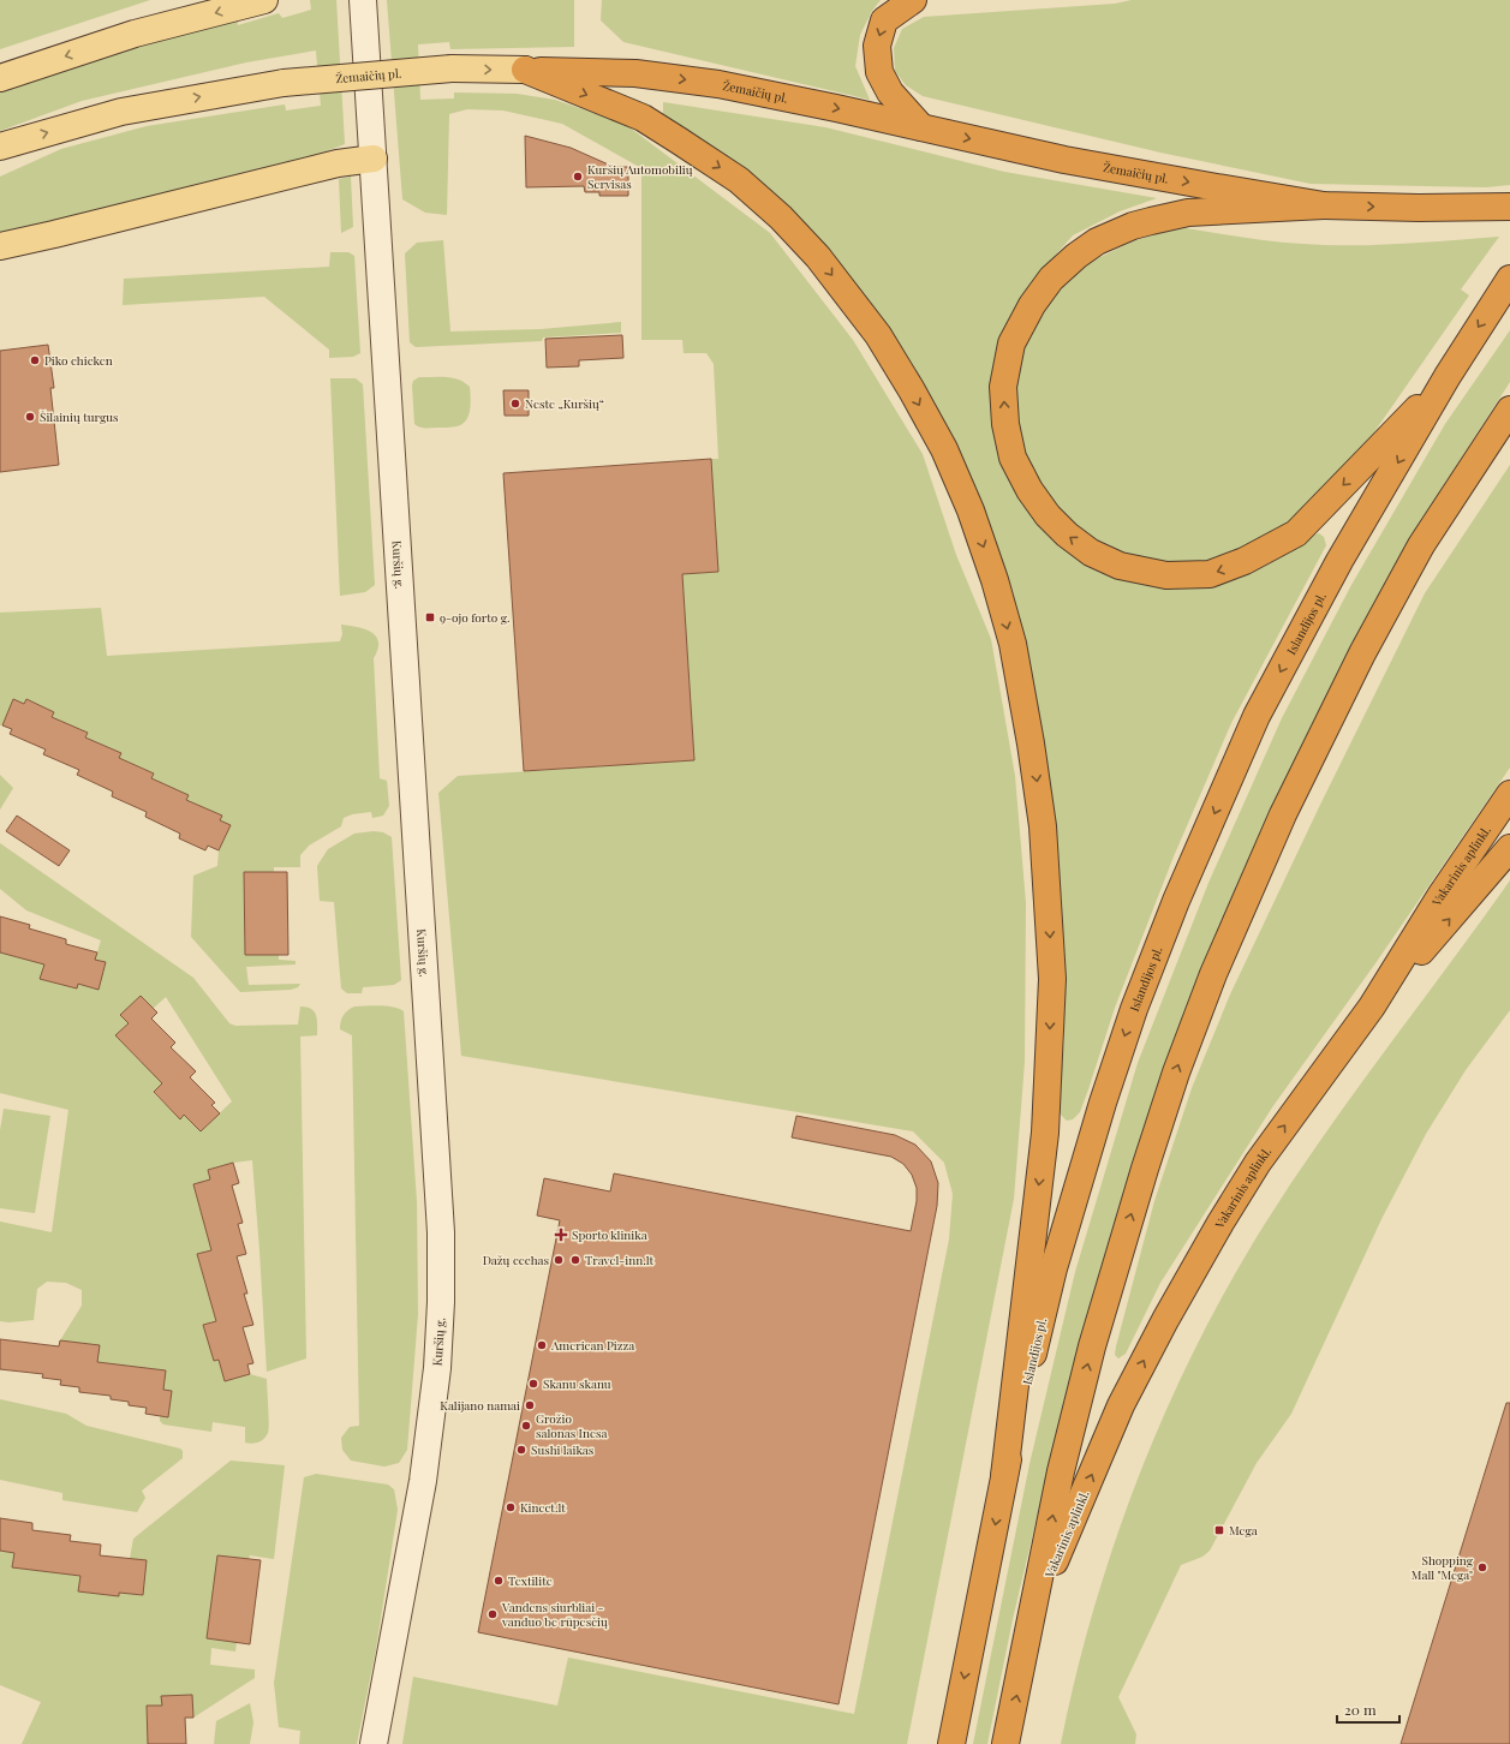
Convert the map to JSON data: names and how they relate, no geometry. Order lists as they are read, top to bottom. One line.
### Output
{"streets":{"highway":["Žemaičių pl.","Islandijos pl.","Vakarinis aplinkl."],"main road":["Kuršių g."]},"one_way":["Žemaičių pl."],"places":{"other":["Kuršių Automobilių Servisas","Piko chicken","Neste „Kuršių“","Šilainių turgus","Dažų cechas","Travel-inn.lt","American Pizza","Skanu skanu","Kalijano namai","Grožio salonas Inesa","Sushi laikas","Kinect.lt","Shopping Mall \"Mega\"","Textilite","Vandens siurbliai - vanduo be rūpesčių"],"transit":["9-ojo forto g.","Mega"],"health":["Sporto klinika"]},"scale_bar":"20 m"}
